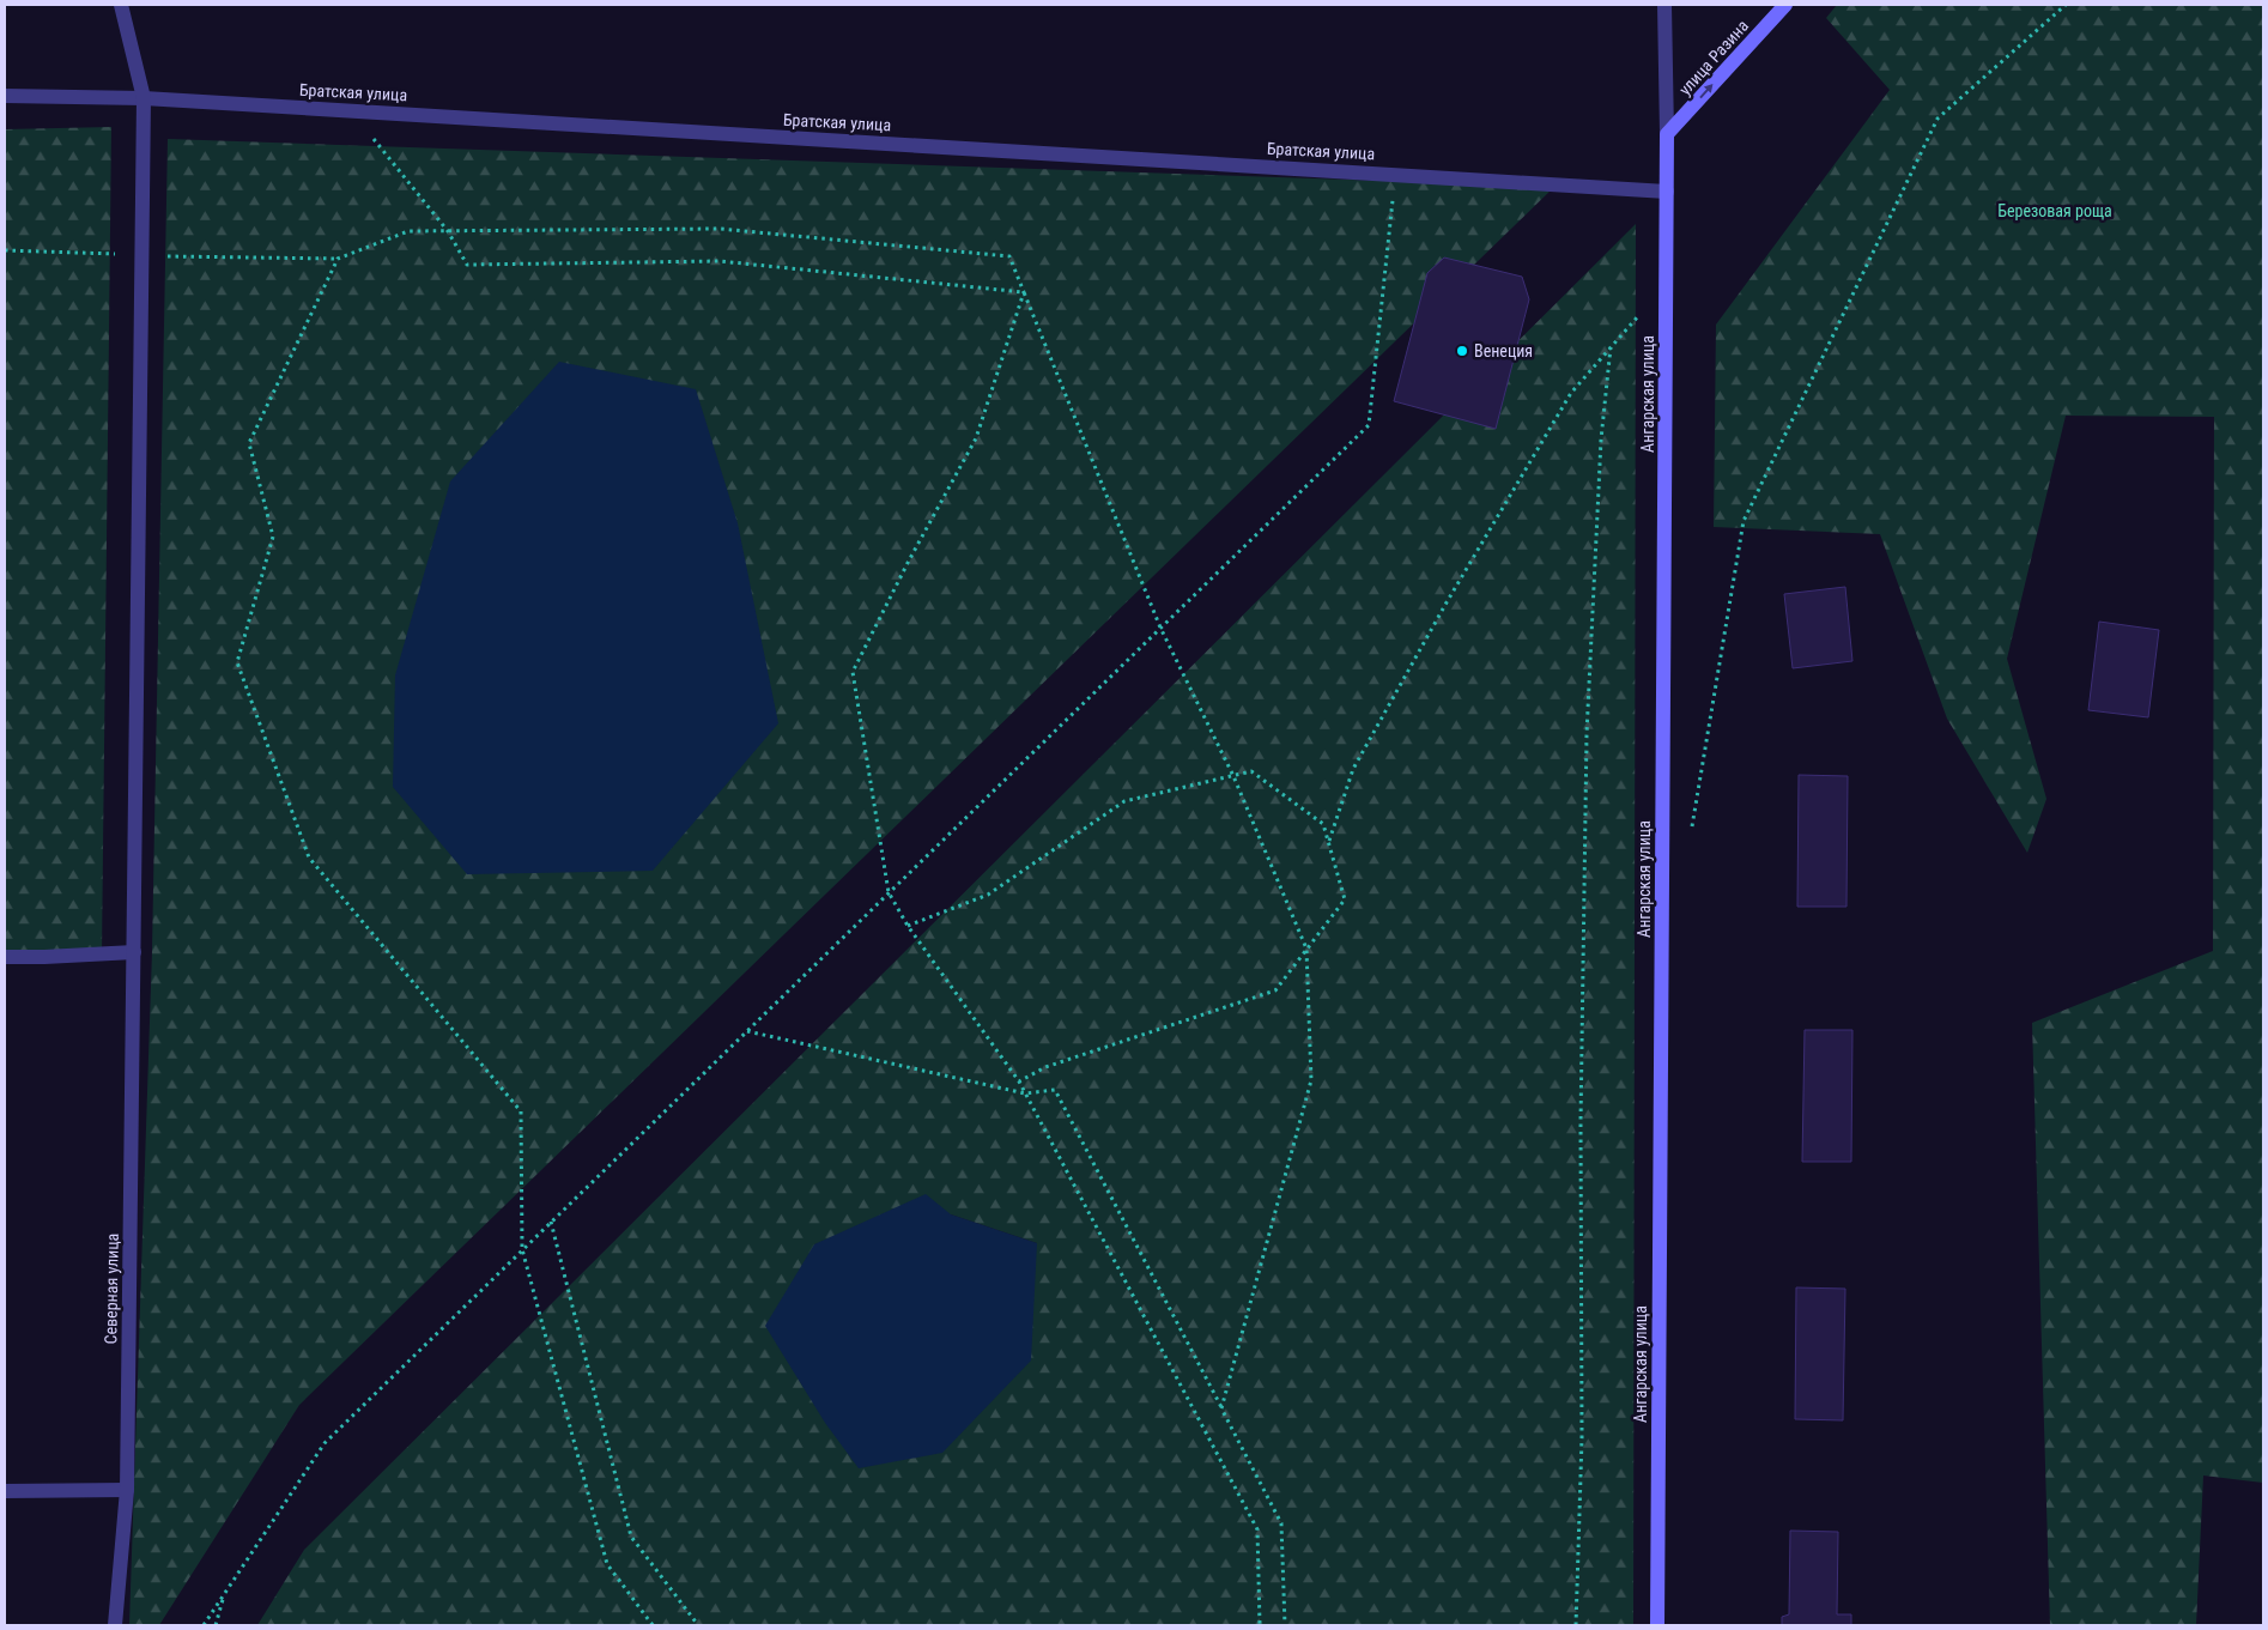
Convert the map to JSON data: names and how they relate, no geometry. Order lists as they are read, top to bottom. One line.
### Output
{"streets":{"street":["улица Разина","Братская улица","Ангарская улица","Северная улица"]},"crossings":[["улица Разина","Ангарская улица"],["Братская улица","Ангарская улица"],["Братская улица","Северная улица"]],"one_way":["улица Разина"],"parks":["Березовая роща"],"places":["Венеция"]}
